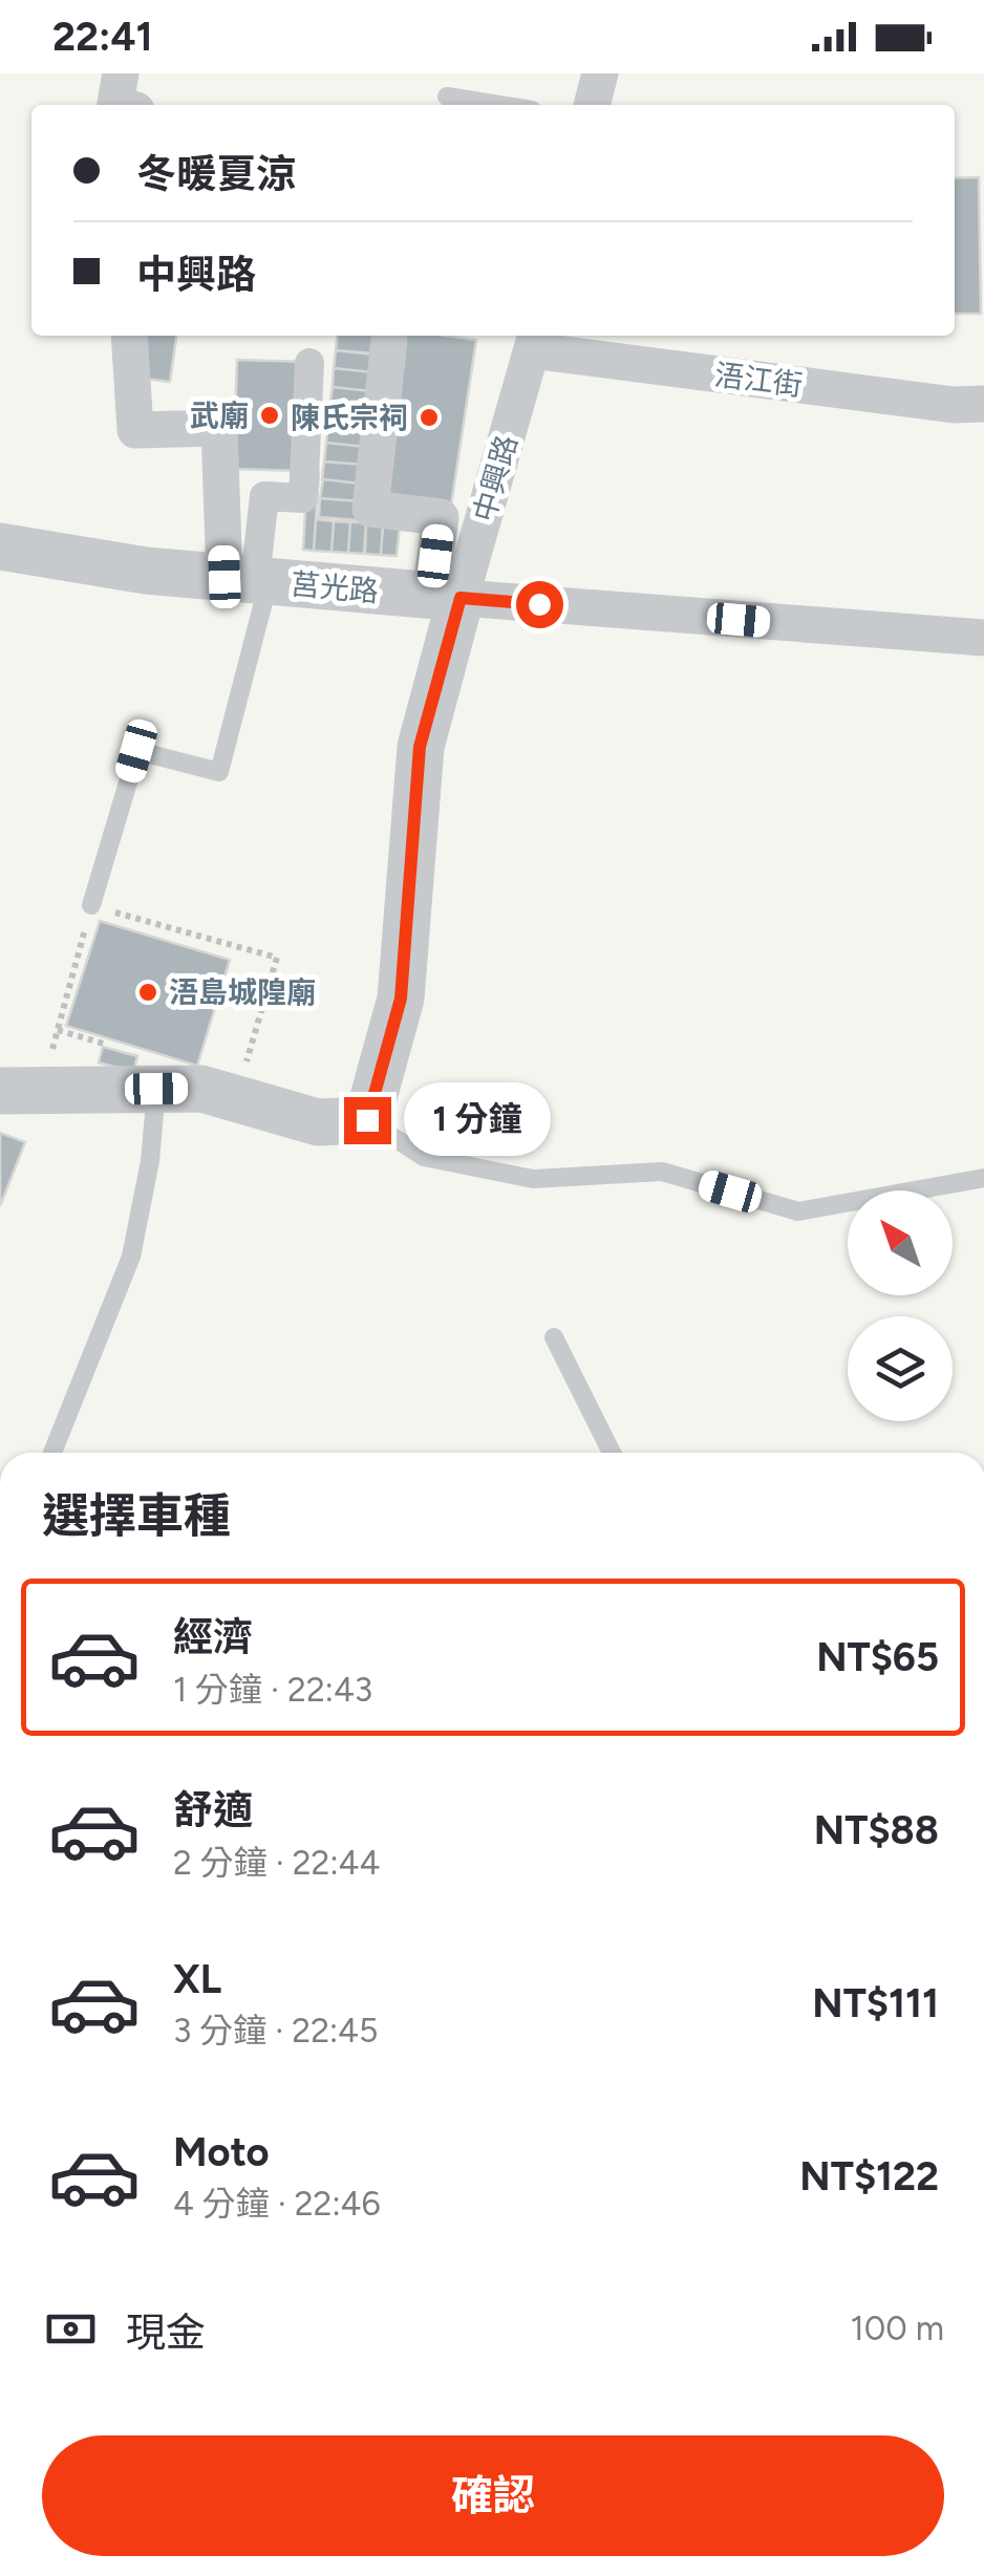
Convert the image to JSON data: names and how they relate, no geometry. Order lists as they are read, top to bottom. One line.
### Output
{"streets":{"street":["浯江街","中興路","莒光路"]},"crossings":[["浯江街","中興路"],["中興路","莒光路"]],"places":["武廟","陳氏宗祠","浯島城隍廟"],"north":"top left","page":{"status":"22:41","banner":["冬暖夏涼","中興路"],"bubble":"1 分鐘","heading":"選擇車種","list":[{"name":"經濟","note":"1 分鐘 · 22:43","value":"NT$65"},{"name":"舒適","note":"2 分鐘 · 22:44","value":"NT$88"},{"name":"XL","note":"3 分鐘 · 22:45","value":"NT$111"},{"name":"Moto","note":"4 分鐘 · 22:46","value":"NT$122"}],"pay":["現金","100 m"],"buttons":"確認"}}
